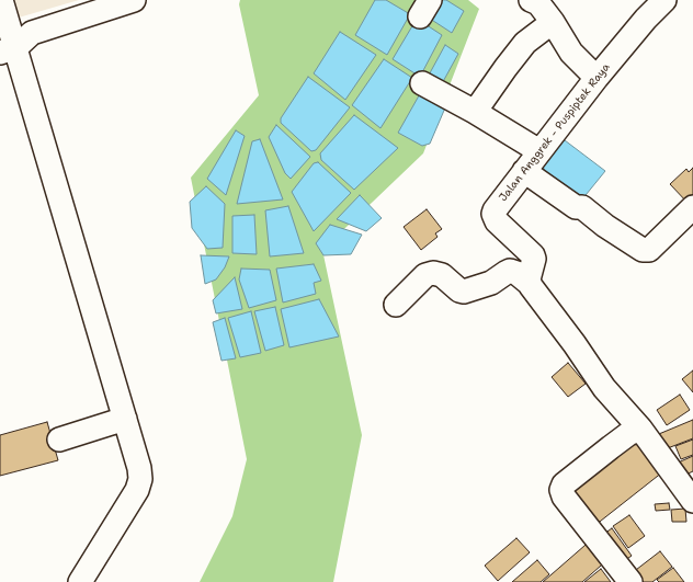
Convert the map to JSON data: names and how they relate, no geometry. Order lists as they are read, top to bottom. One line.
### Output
{"streets":{"street":["Jalan Anggrek - Puspiptek Raya"]}}
